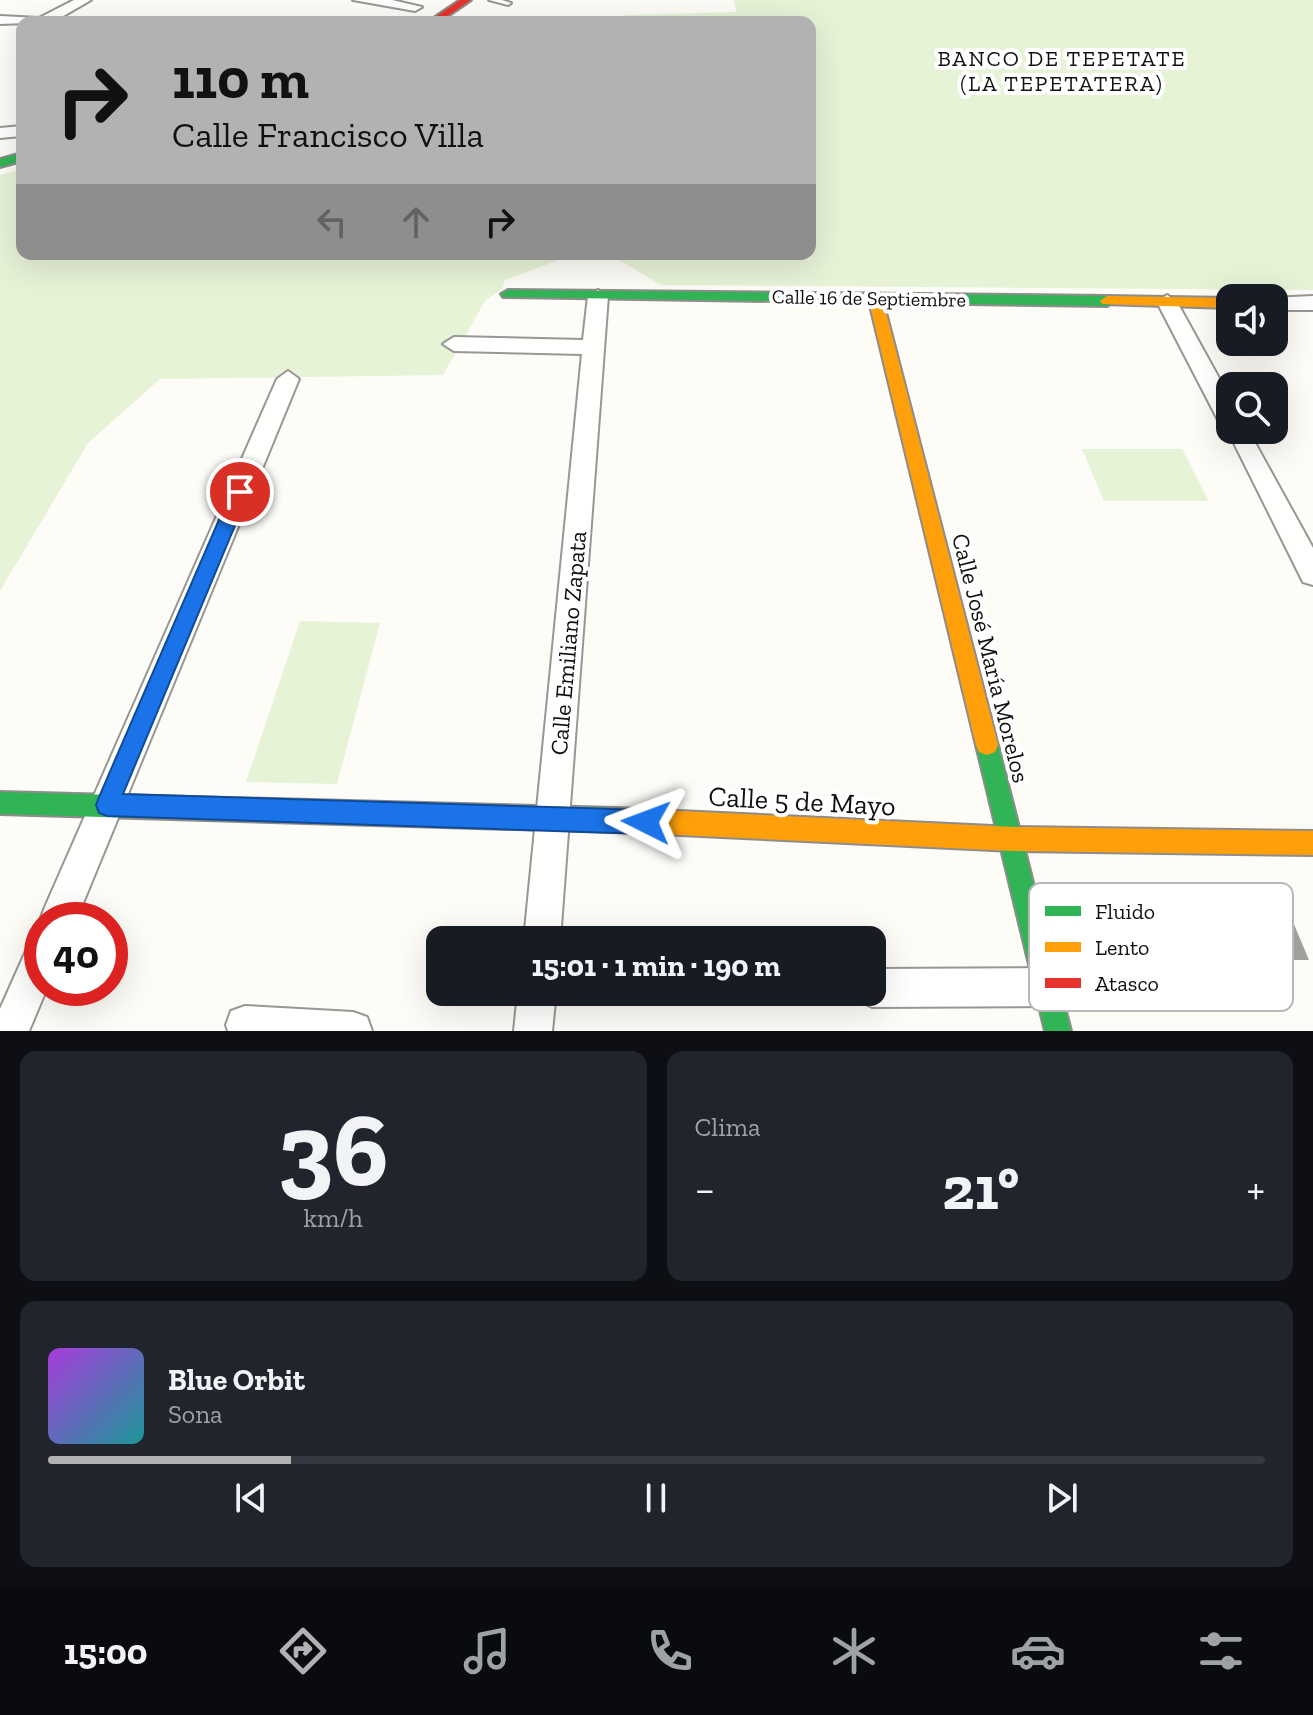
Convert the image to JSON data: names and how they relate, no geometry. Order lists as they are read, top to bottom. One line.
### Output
{"streets":{"street":["Calle 16 de Septiembre","Calle Emiliano Zapata","Calle José María Morelos","Calle 5 de Mayo"]},"crossings":[["Calle 16 de Septiembre","Calle Emiliano Zapata"],["Calle 16 de Septiembre","Calle José María Morelos"],["Calle Emiliano Zapata","Calle 5 de Mayo"],["Calle José María Morelos","Calle 5 de Mayo"]],"districts":["BANCO DE TEPETATE (LA TEPETATERA)"],"legend":["Fluido","Lento","Atasco"],"page":{"turn":["110 m","Calle Francisco Villa"],"limit":"40","trip":"15:01 · 1 min · 190 m","tile":[["36","km/h"],"Clima"],"heat":["−","21°","+"],"song":["Blue Orbit","Sona"],"tabs":"15:00"}}
